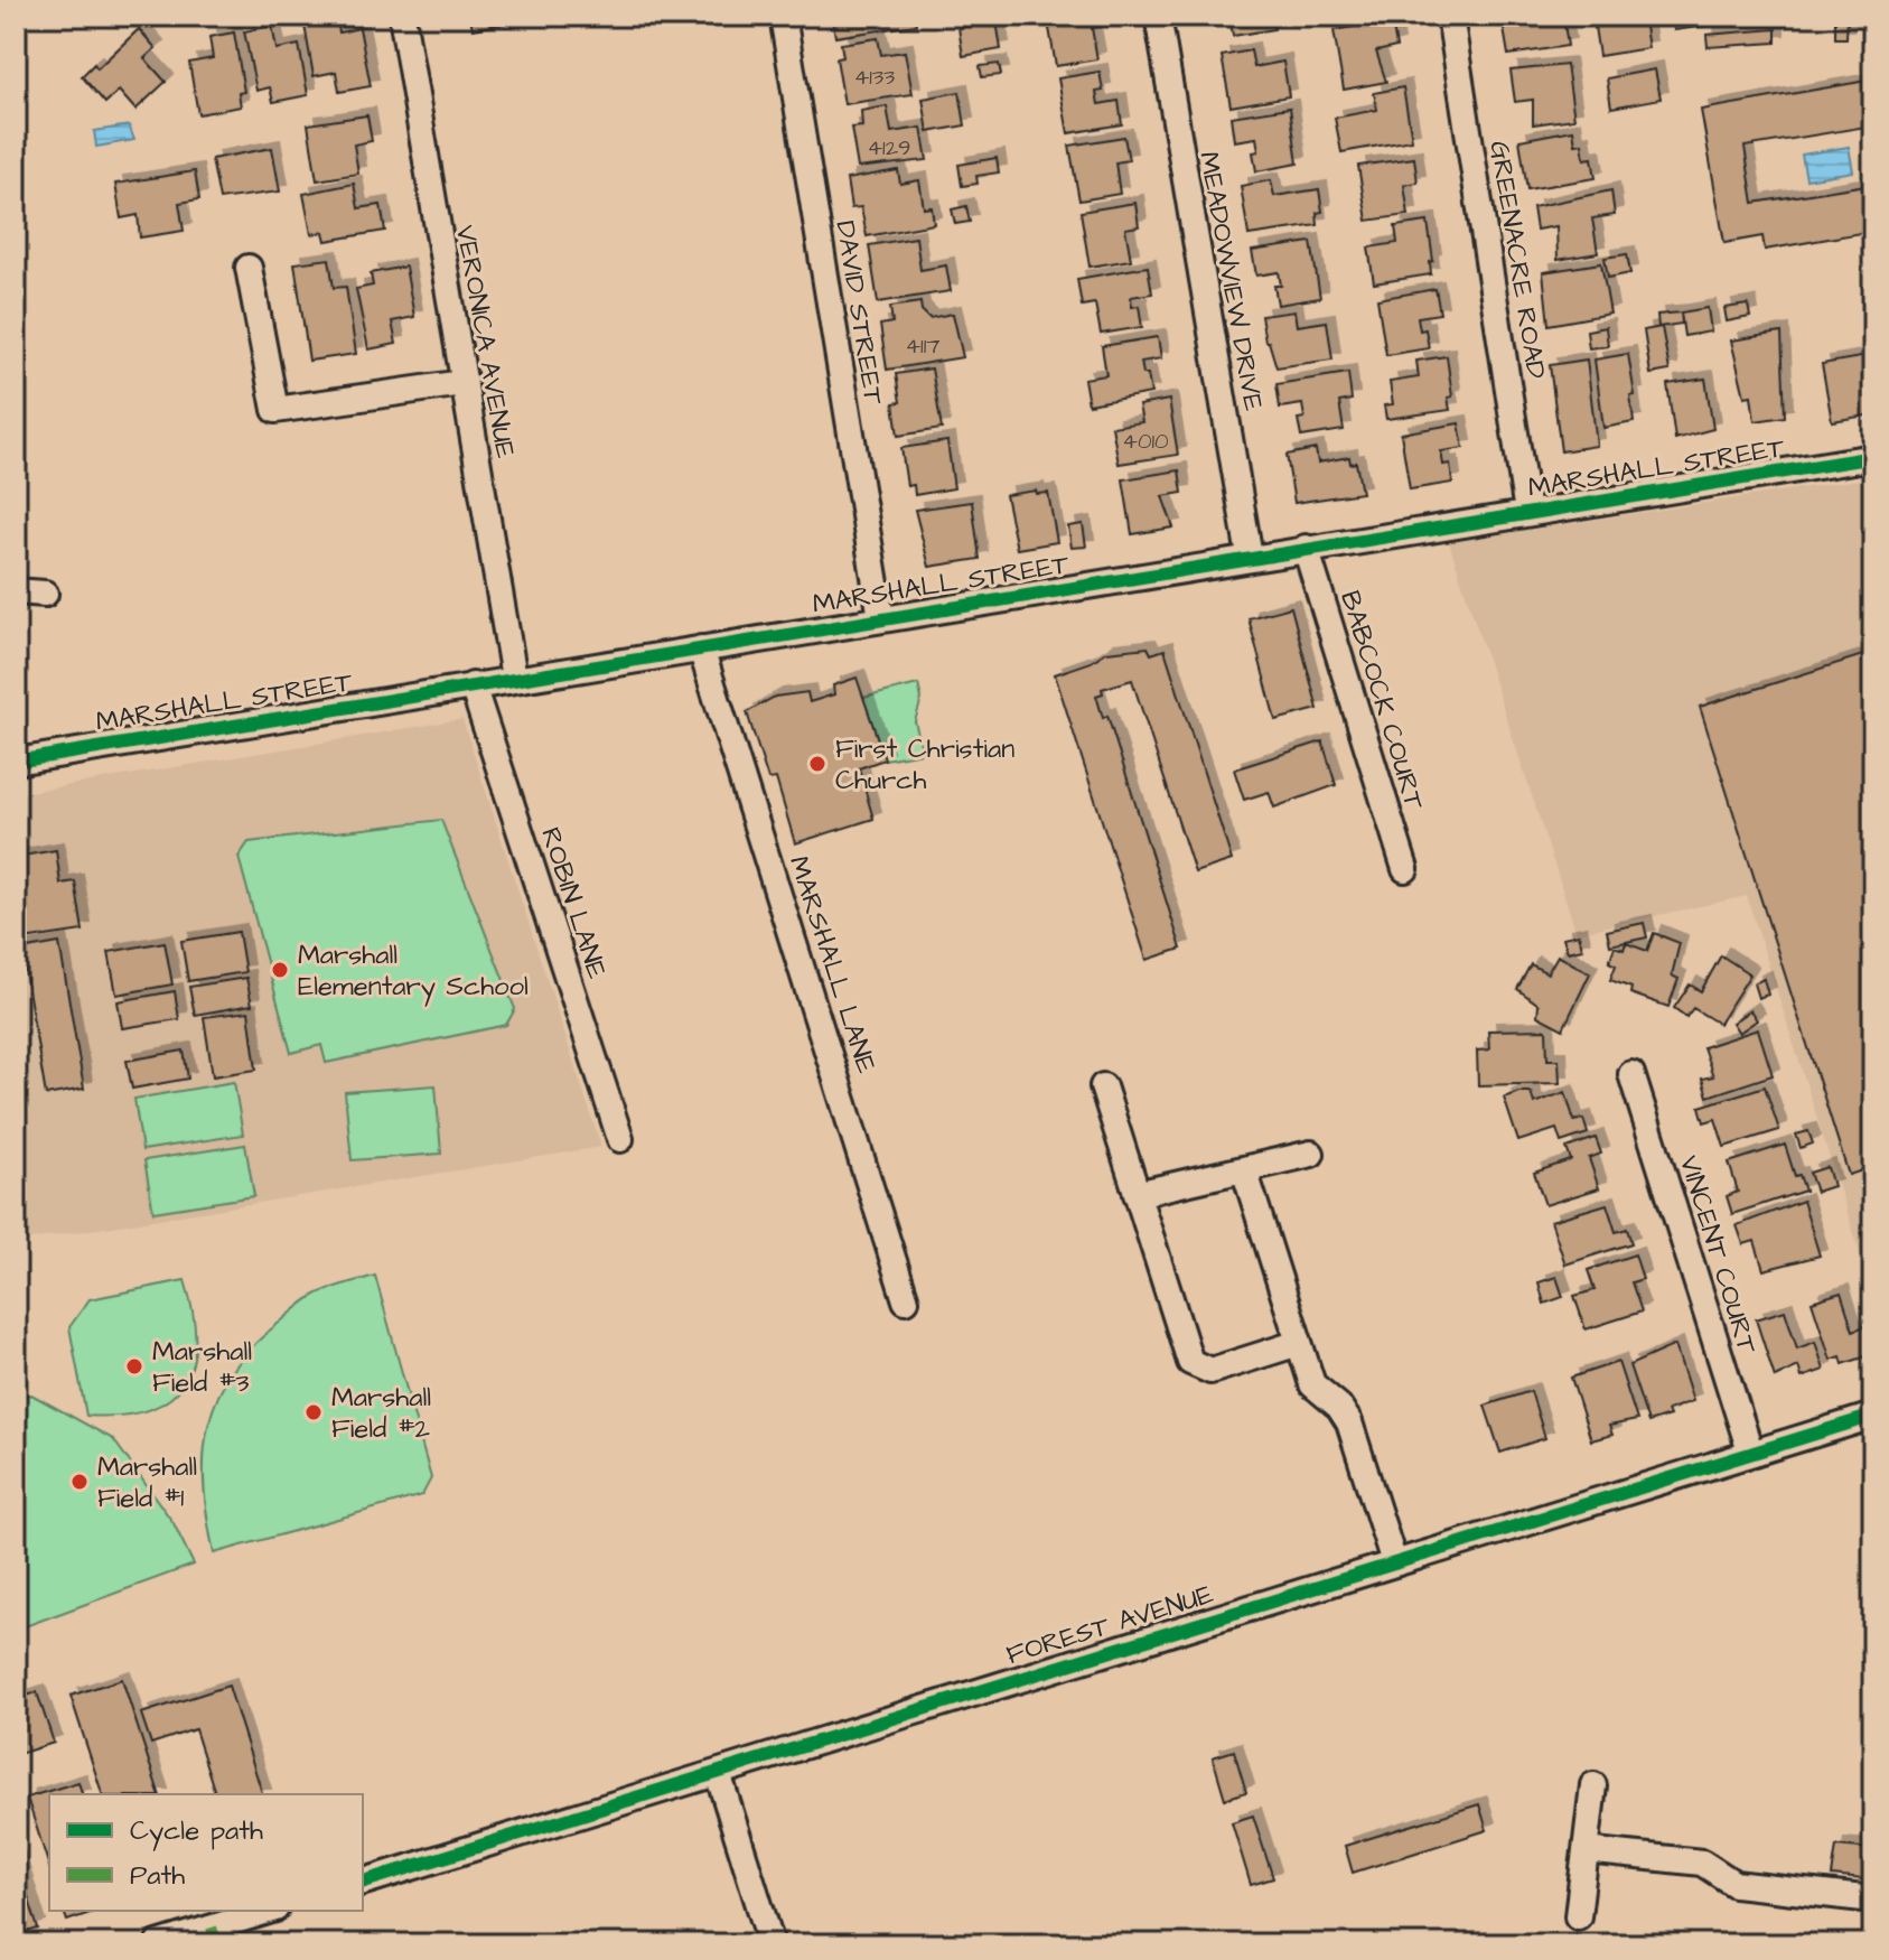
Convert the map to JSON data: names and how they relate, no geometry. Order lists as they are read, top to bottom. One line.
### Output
{"streets":{"street":["GREENACRE ROAD","MEADOWVIEW DRIVE","DAVID STREET","VERONICA AVENUE","MARSHALL STREET","BABCOCK COURT","ROBIN LANE","MARSHALL LANE","VINCENT COURT","FOREST AVENUE"]},"crossings":[["GREENACRE ROAD","MARSHALL STREET"],["MEADOWVIEW DRIVE","MARSHALL STREET"],["DAVID STREET","MARSHALL STREET"],["VERONICA AVENUE","MARSHALL STREET"],["MARSHALL STREET","BABCOCK COURT"],["MARSHALL STREET","ROBIN LANE"],["MARSHALL STREET","MARSHALL LANE"],["VINCENT COURT","FOREST AVENUE"]],"places":["First Christian Church","Marshall Elementary School","Marshall Field #3","Marshall Field #2","Marshall Field #1"],"house_numbers":["4133","4129","4117","4010"],"legend":["Cycle path","Path"]}
